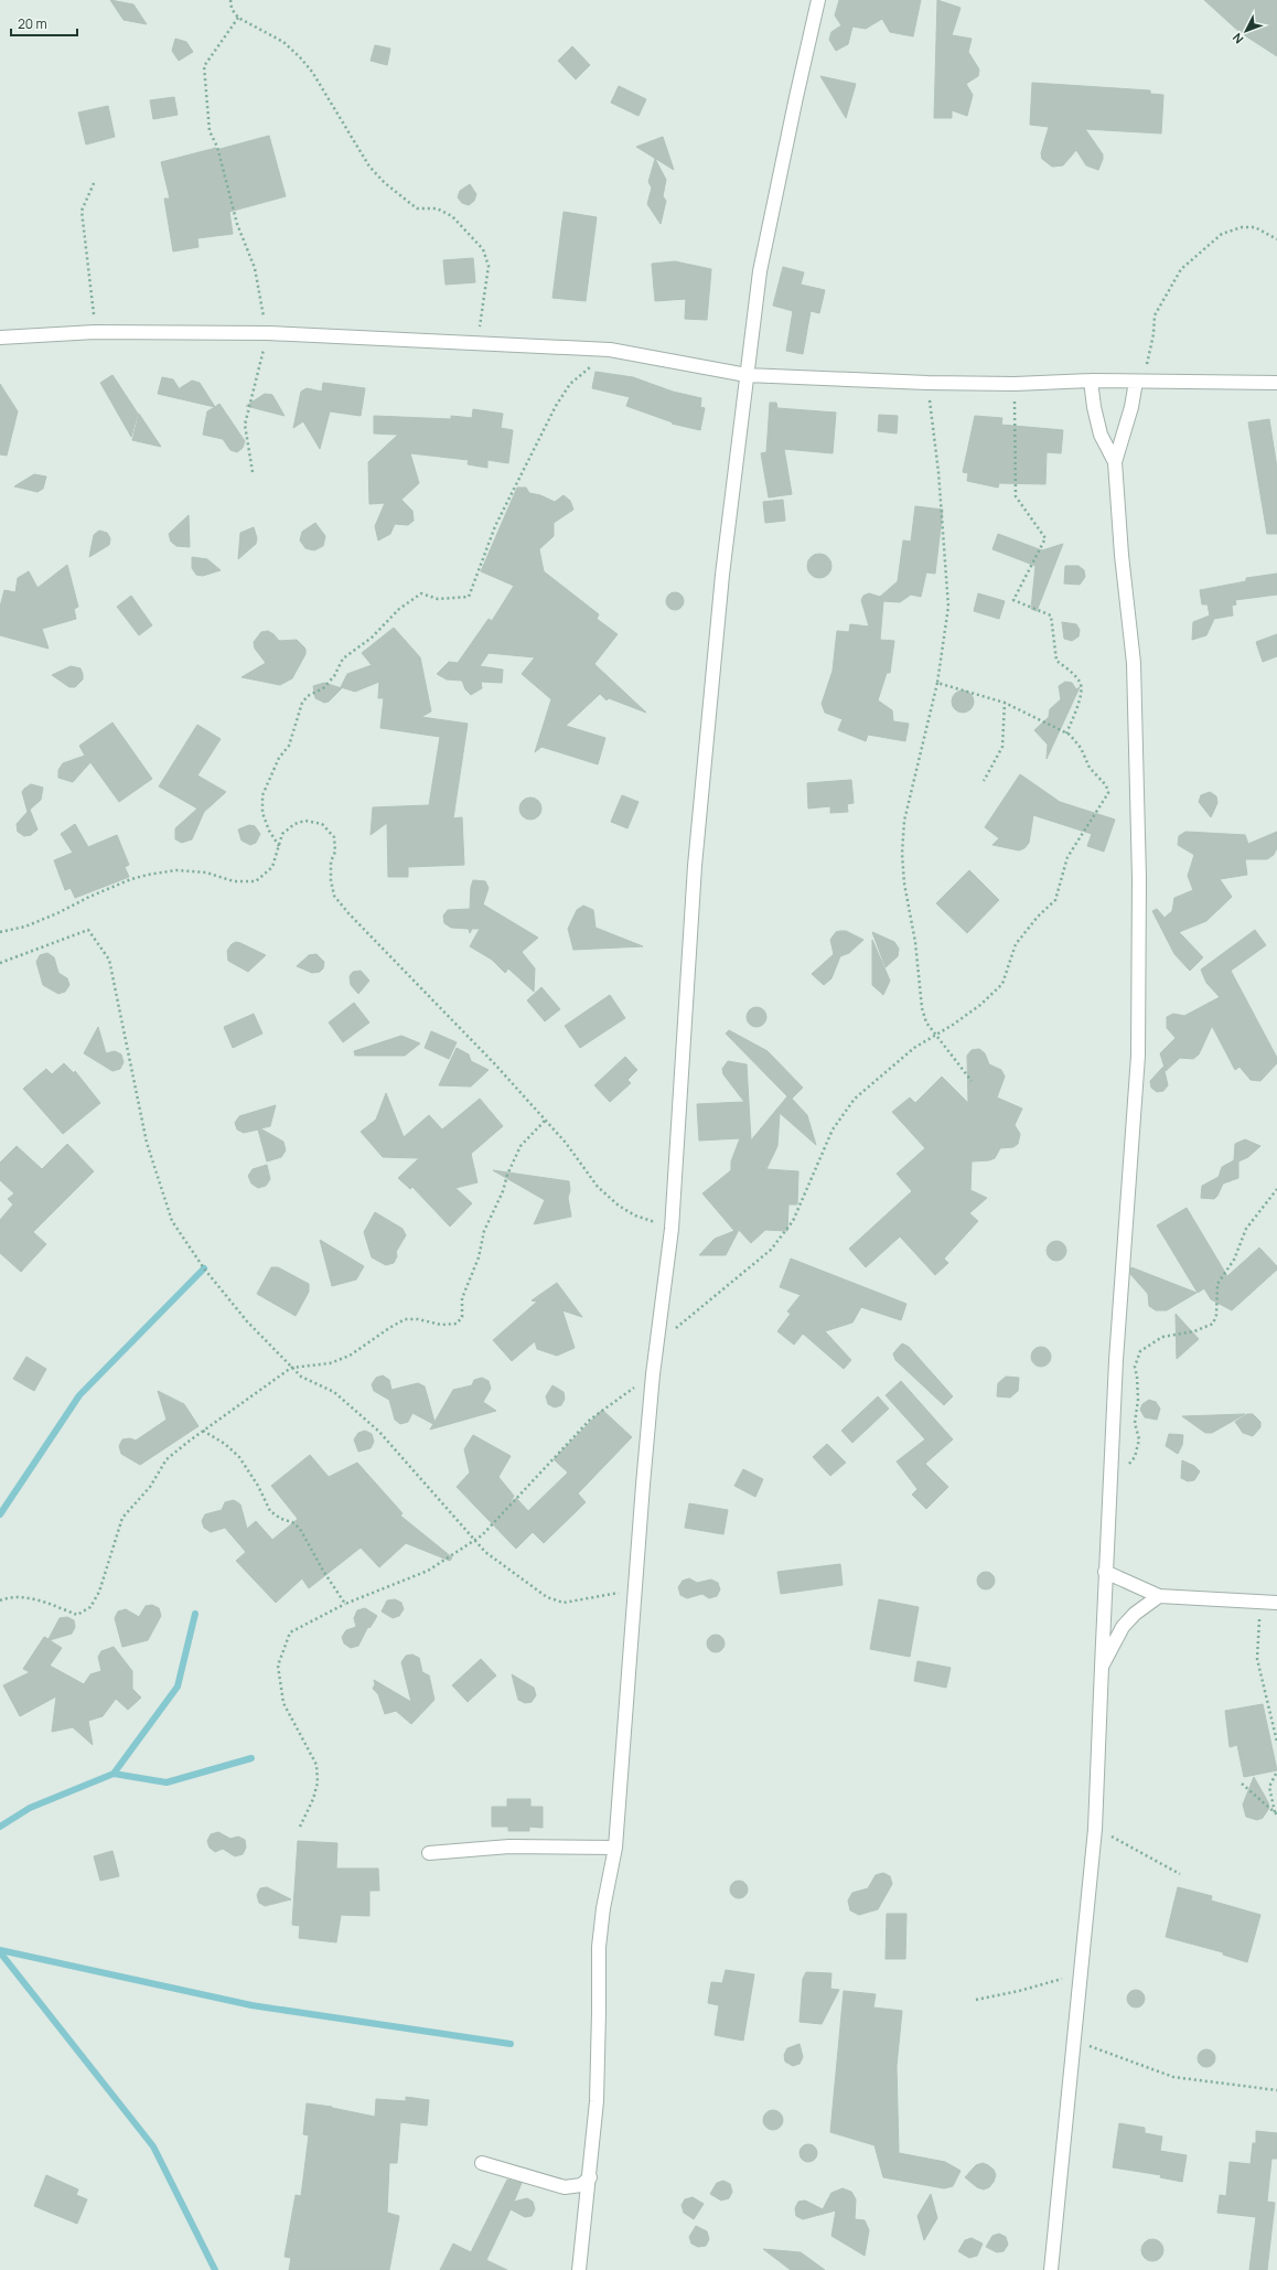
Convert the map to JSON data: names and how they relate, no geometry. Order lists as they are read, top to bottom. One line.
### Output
{"scale_bar":"20 m","north":"bottom left"}
